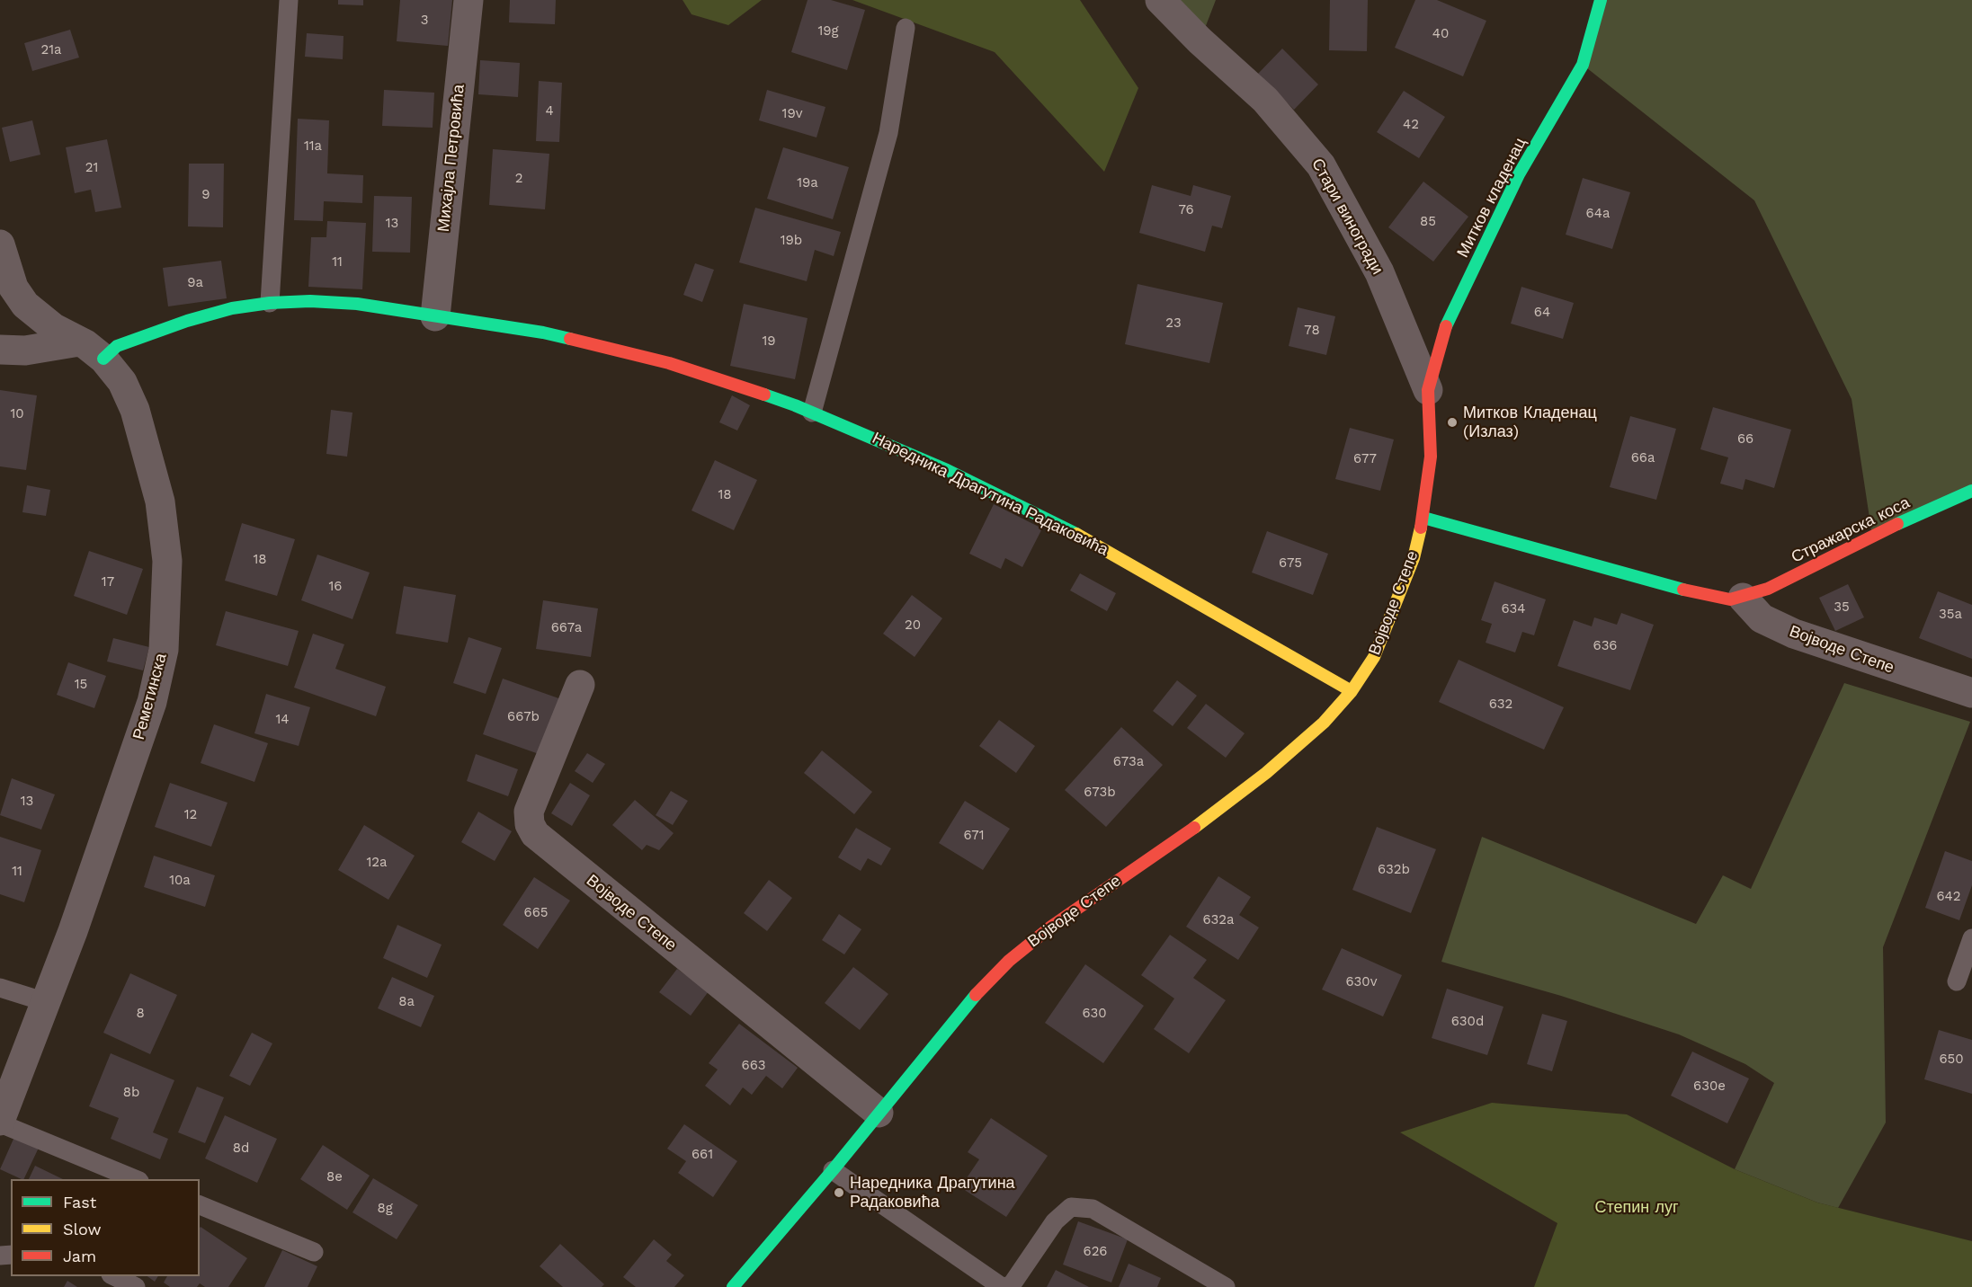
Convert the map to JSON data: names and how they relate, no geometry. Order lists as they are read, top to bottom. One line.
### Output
{"streets":{"street":["Михајла Петровића","Митков кладенац","Стари виногради","Наредника Драгутина Радаковића","Стражарска коса","Војводе Степе","Реметинска"]},"crossings":[["Михајла Петровића","Наредника Драгутина Радаковића"],["Митков кладенац","Стари виногради"],["Стари виногради","Војводе Степе"],["Наредника Драгутина Радаковића","Војводе Степе"],["Наредника Драгутина Радаковића","Реметинска"],["Стражарска коса","Војводе Степе"]],"parks":["Степин луг"],"places":["Митков Кладенац (Излаз)","Наредника Драгутина Радаковића"],"house_numbers":["3","19g","40","21a","4","19v","42","11a","21","2","19a","9","76","64a","85","13","19b","11","9a","64","23","78","19","10","66","66a","677","18","18","675","17","16","35","634","35a","20","667a","636","15","632","667b","14","673a","673b","13","12","671","12a","632b","11","10a","642","665","632a","630v","8a","8","630","630d","650","663","630e","8b","8d","661","8e","8g","626"],"legend":["Fast","Slow","Jam"]}
